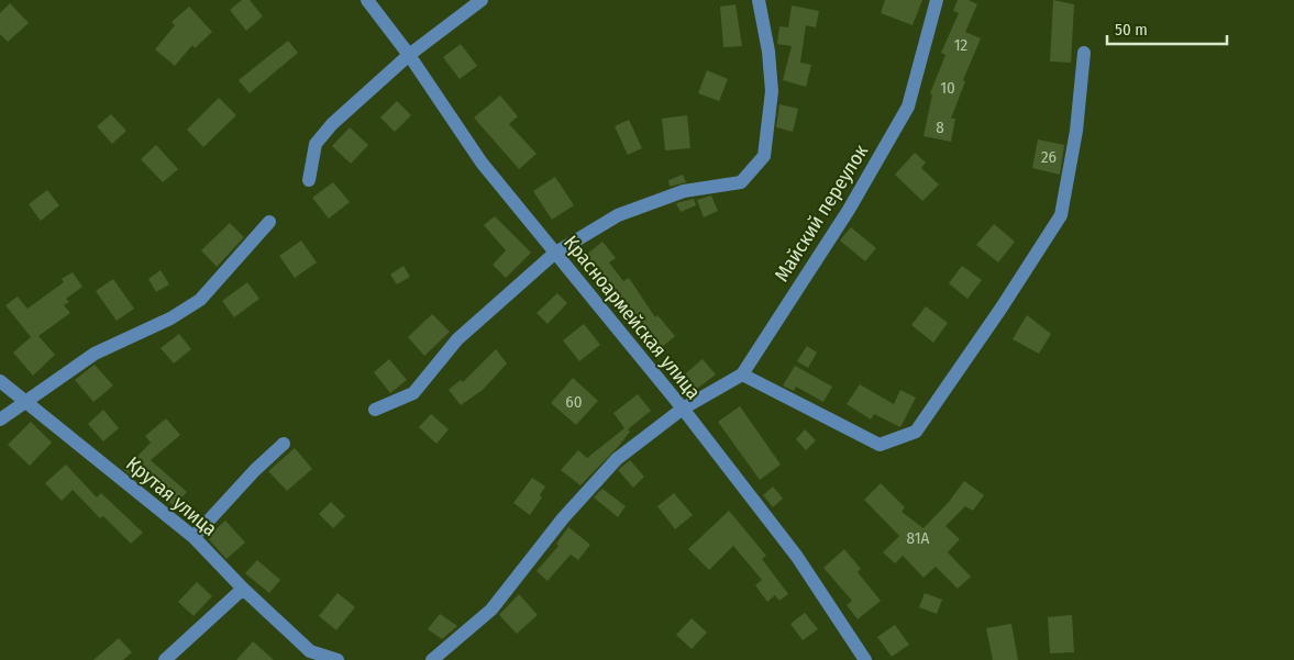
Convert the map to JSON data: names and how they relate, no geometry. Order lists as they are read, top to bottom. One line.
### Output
{"streets":{"street":["Майский переулок","Красноармейская улица","Крутая улица"]},"crossings":[["Майский переулок","Красноармейская улица"]],"house_numbers":["12","10","8","26","60","81А"],"scale_bar":"50 m"}
